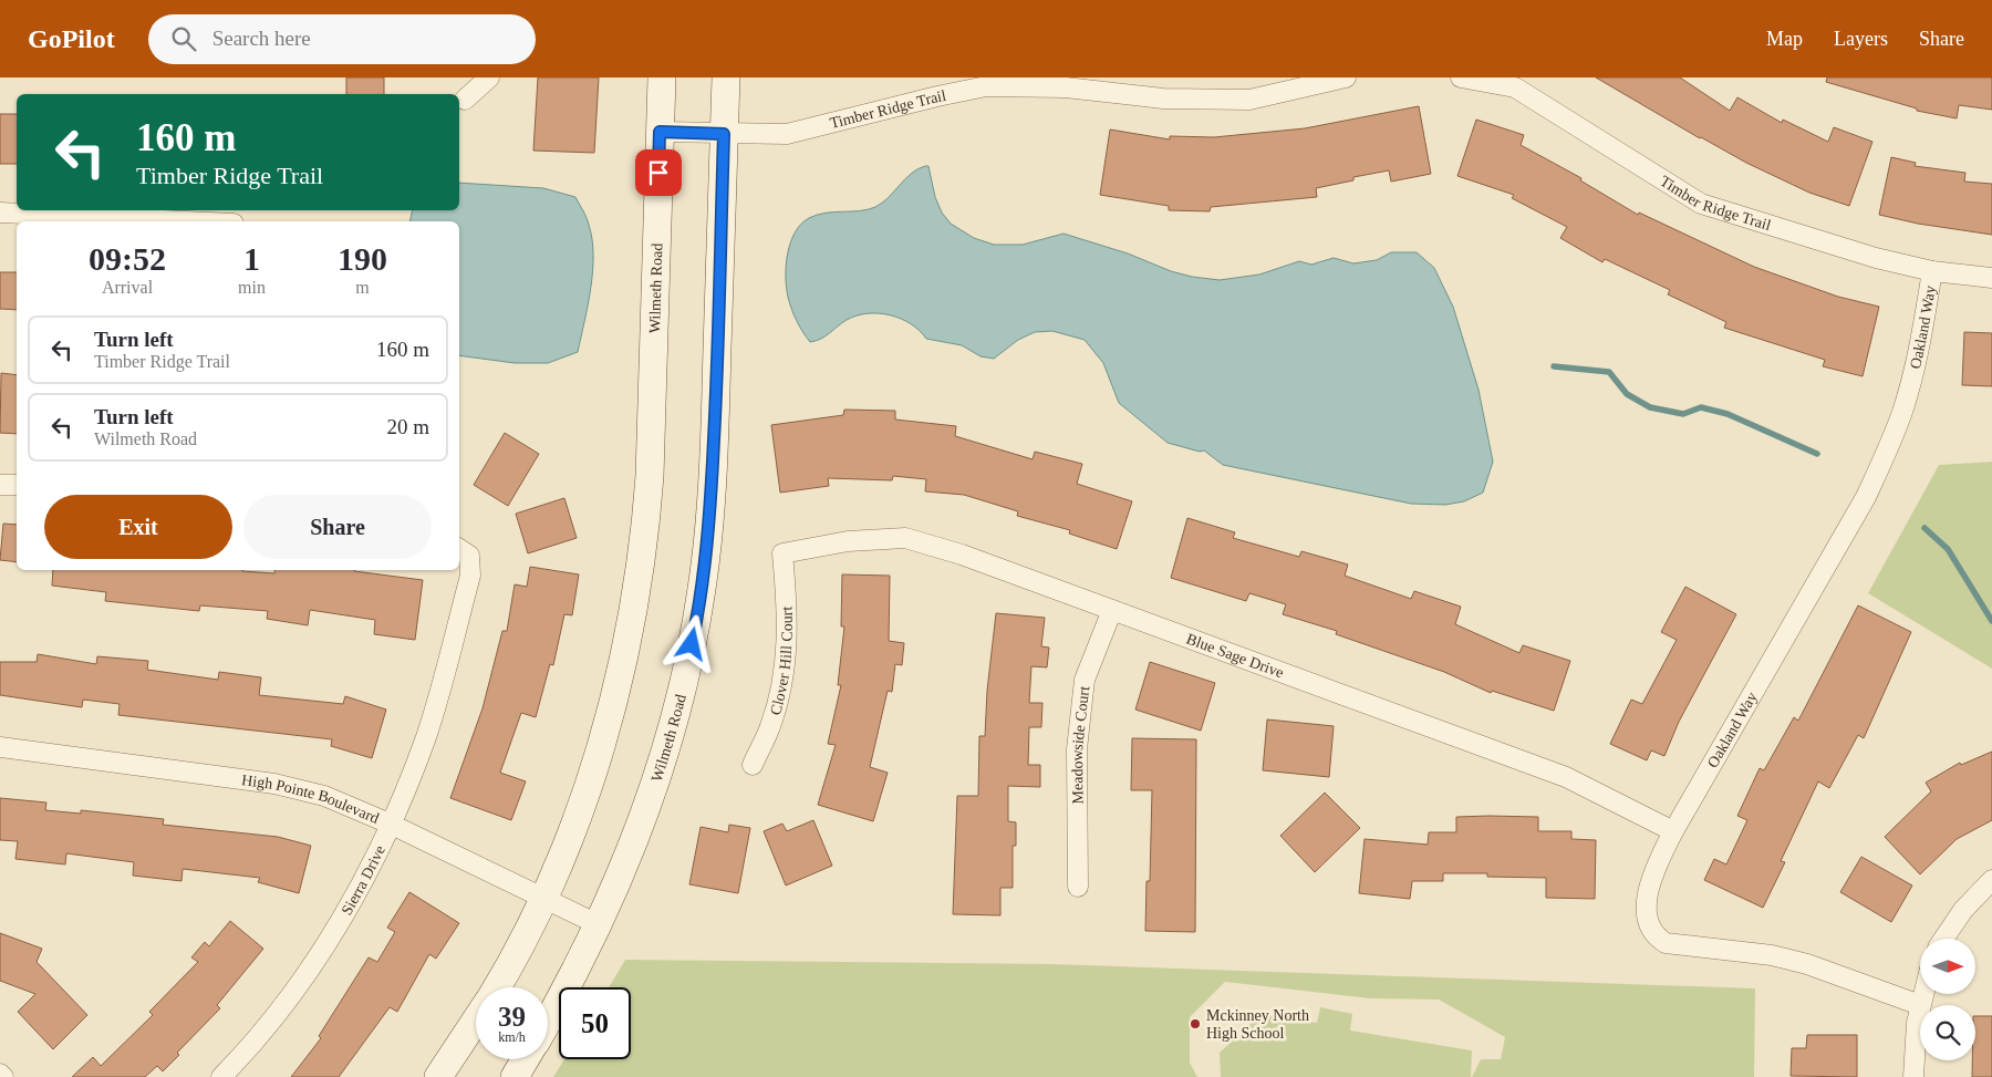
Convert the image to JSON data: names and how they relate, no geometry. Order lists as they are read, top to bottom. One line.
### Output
{"streets":{"main road":["Wilmeth Road"],"street":["Timber Ridge Trail","Oakland Way","Blue Sage Drive","Clover Hill Court","Meadowside Court","High Pointe Boulevard","Sierra Drive"]},"crossings":[["Timber Ridge Trail","Wilmeth Road"],["Timber Ridge Trail","Oakland Way"],["Wilmeth Road","High Pointe Boulevard"],["Oakland Way","Blue Sage Drive"],["Blue Sage Drive","Clover Hill Court"],["Blue Sage Drive","Meadowside Court"],["High Pointe Boulevard","Sierra Drive"]],"places":["Mckinney North High School"],"north":"right","page":{"header":"GoPilot","search":"Search here","nav":["Map","Layers","Share"],"turn":["160 m","Timber Ridge Trail"],"eta":["09:52","Arrival","1","min","190","m"],"list":[{"name":"Turn left","note":"Timber Ridge Trail","value":"160 m"},{"name":"Turn left","note":"Wilmeth Road","value":"20 m"}],"buttons":["Exit","Share"],"speed":"39 km/h","limit":"50"}}
